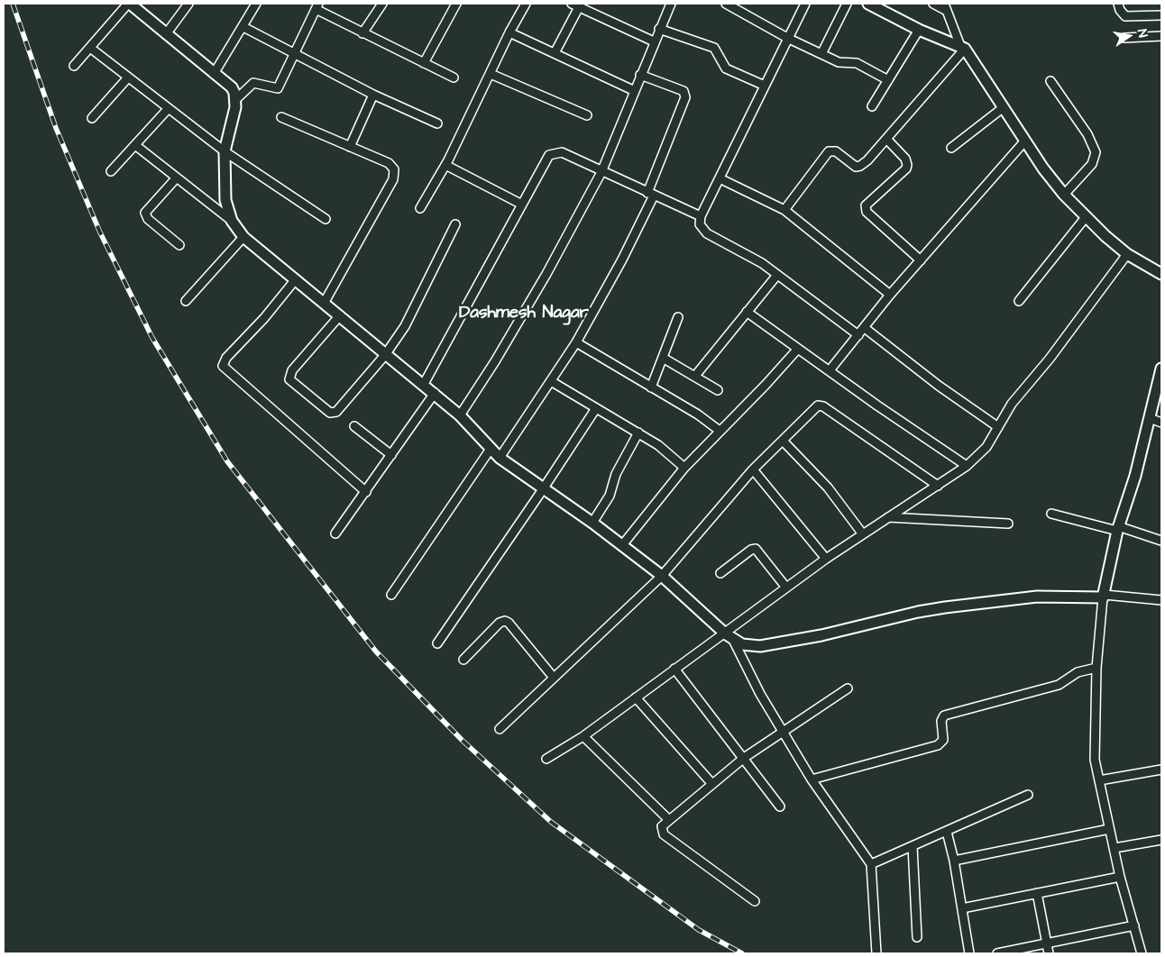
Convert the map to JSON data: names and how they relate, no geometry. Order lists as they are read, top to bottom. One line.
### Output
{"districts":["Dashmesh Nagar"],"north":"right"}
